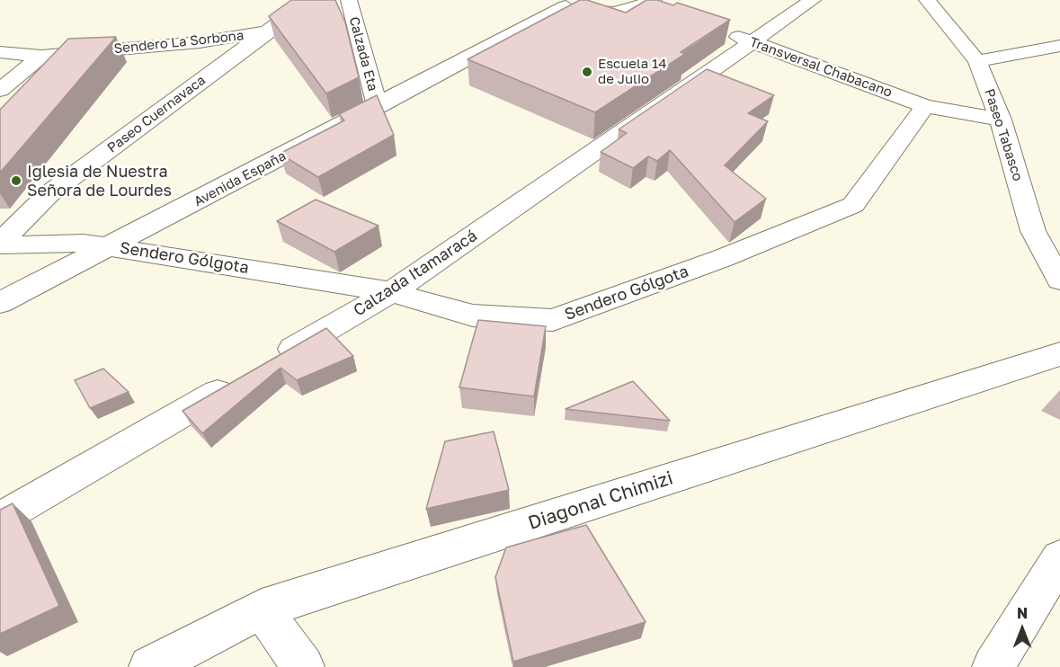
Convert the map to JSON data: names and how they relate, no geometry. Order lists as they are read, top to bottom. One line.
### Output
{"streets":{"street":["Sendero La Sorbona","Calzada Eta","Transversal Chabacano","Paseo Cuernavaca","Paseo Tabasco","Avenida España","Sendero Gólgota","Calzada Itamaracá","Diagonal Chimizi"]},"crossings":[["Sendero La Sorbona","Paseo Cuernavaca"],["Calzada Eta","Avenida España"],["Transversal Chabacano","Paseo Tabasco"],["Transversal Chabacano","Sendero Gólgota"],["Transversal Chabacano","Calzada Itamaracá"],["Paseo Cuernavaca","Sendero Gólgota"],["Avenida España","Sendero Gólgota"],["Sendero Gólgota","Calzada Itamaracá"]],"places":["Escuela 14 de Julio","Iglesia de Nuestra Señora de Lourdes"],"north":"top"}
